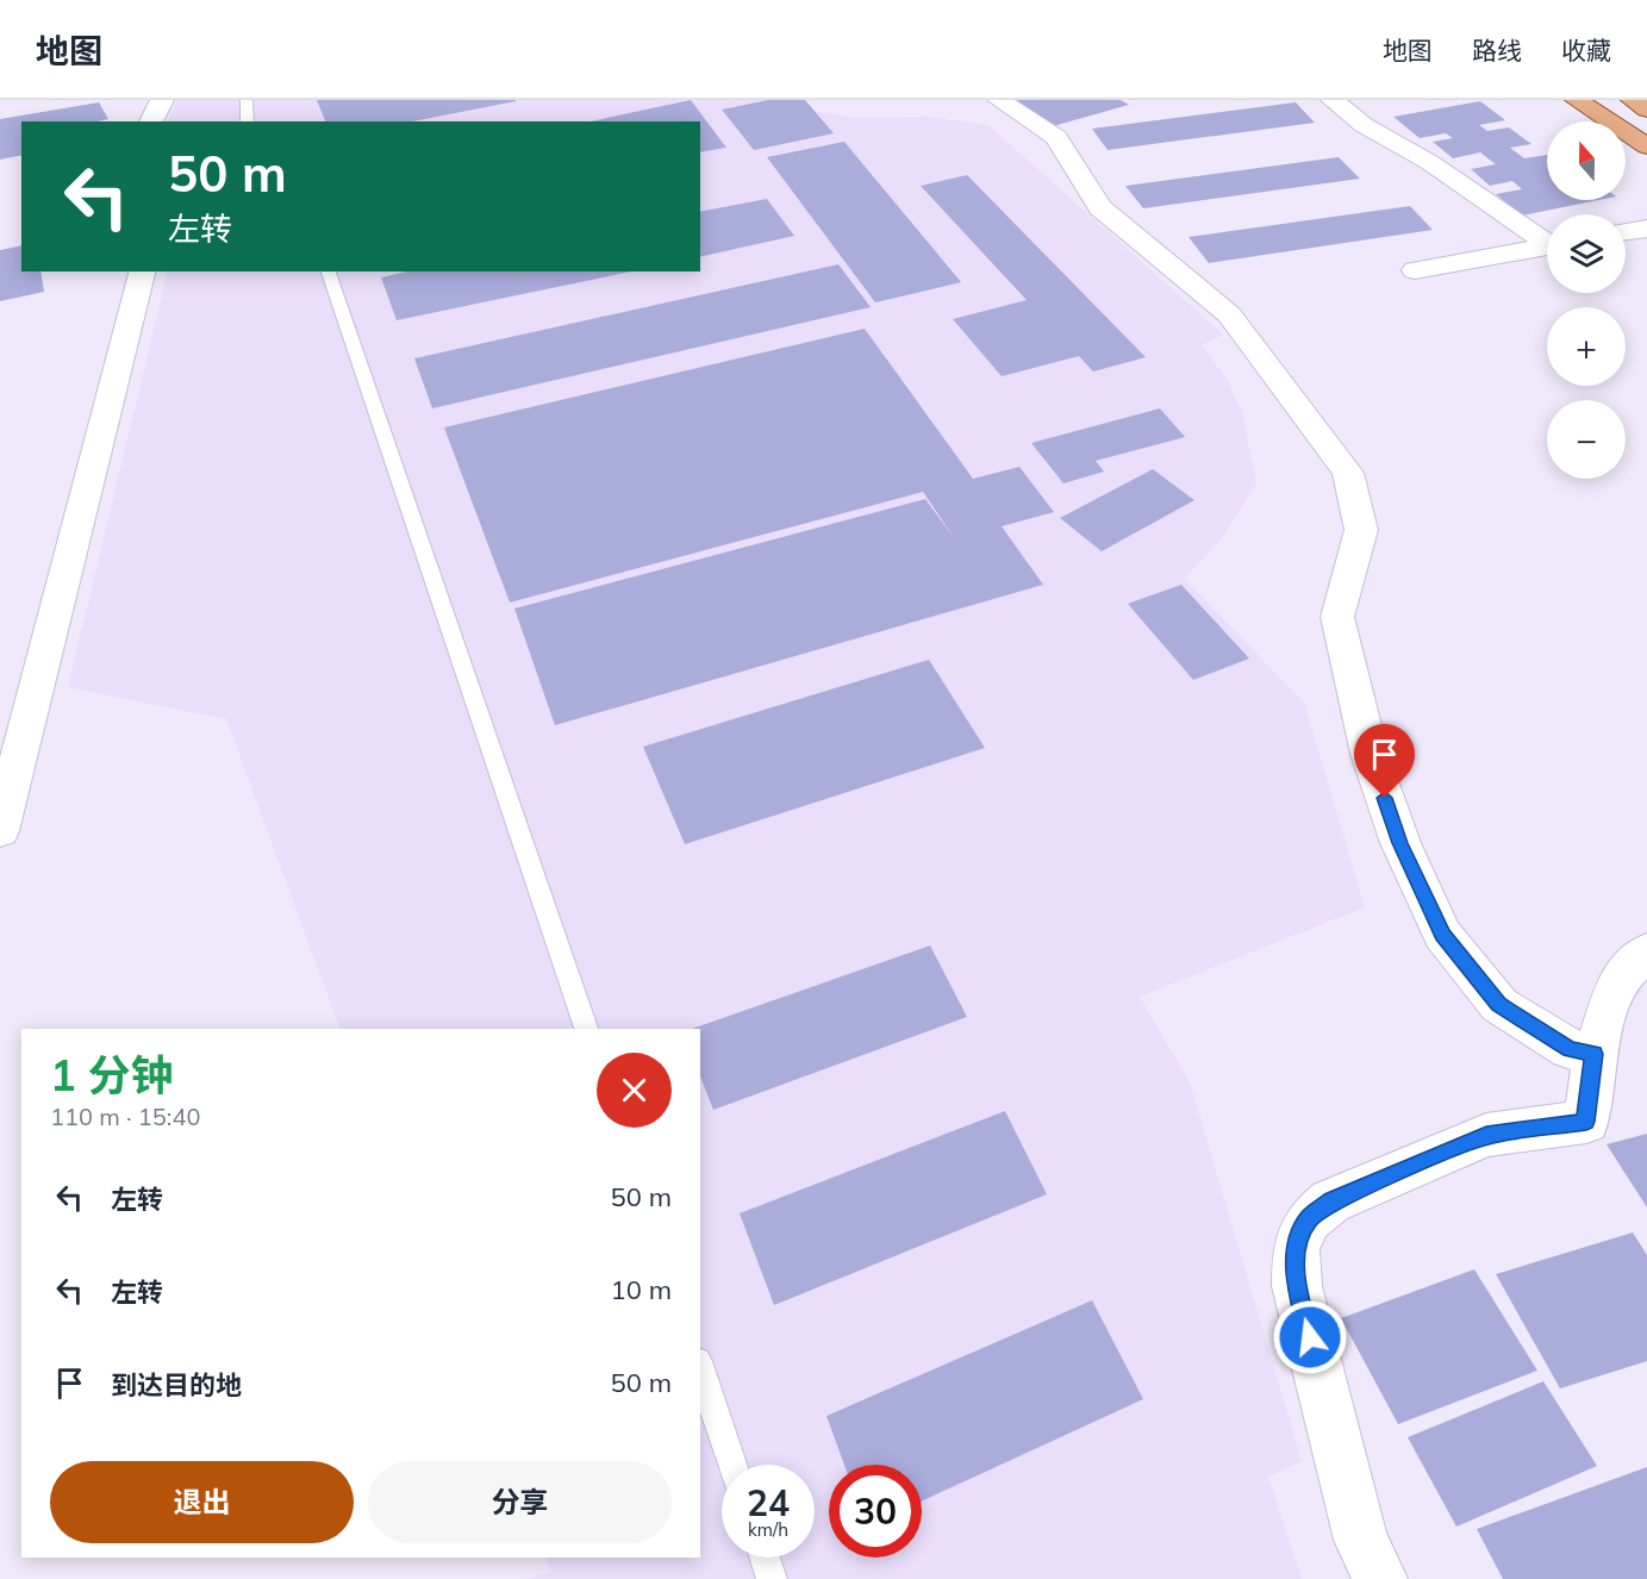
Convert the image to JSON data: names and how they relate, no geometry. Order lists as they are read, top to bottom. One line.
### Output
{"north":"top","page":{"header":"地图","nav":["地图","路线","收藏"],"map_buttons":["+","−"],"turn":["50 m","左转"],"heading":["1 分钟","110 m · 15:40"],"list":[{"name":"左转","value":"50 m"},{"name":"左转","value":"10 m"},{"name":"到达目的地","value":"50 m"}],"buttons":["退出","分享"],"speed":"24 km/h","limit":"30"}}
